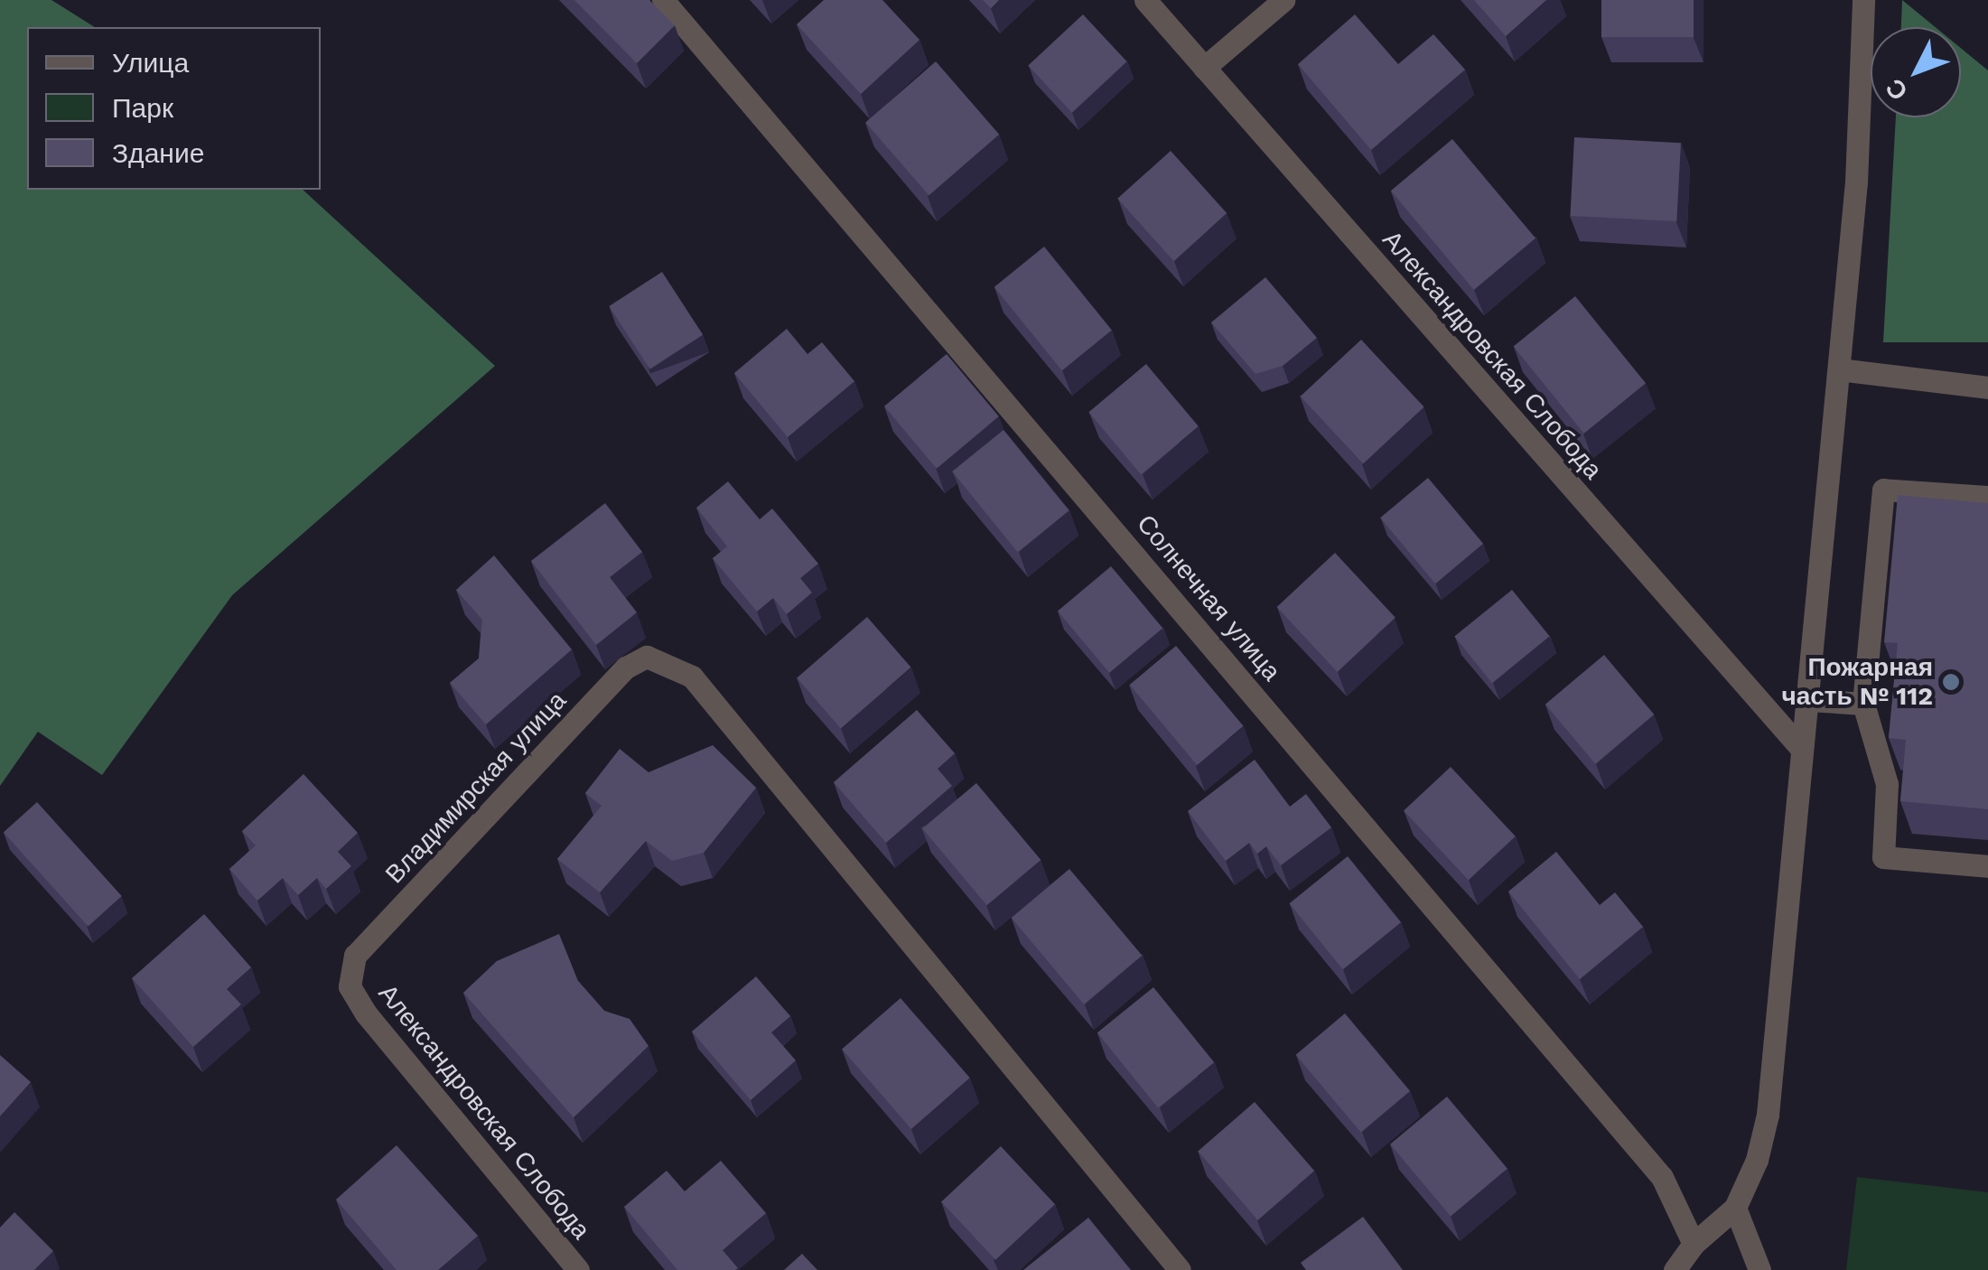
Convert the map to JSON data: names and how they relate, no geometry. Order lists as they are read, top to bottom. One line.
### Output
{"streets":{"street":["Александровская Слобода","Солнечная улица","Владимирская улица"]},"crossings":[["Александровская Слобода","Владимирская улица"]],"places":["Пожарная часть № 112"],"legend":["Улица","Парк","Здание"],"north":"bottom left"}
